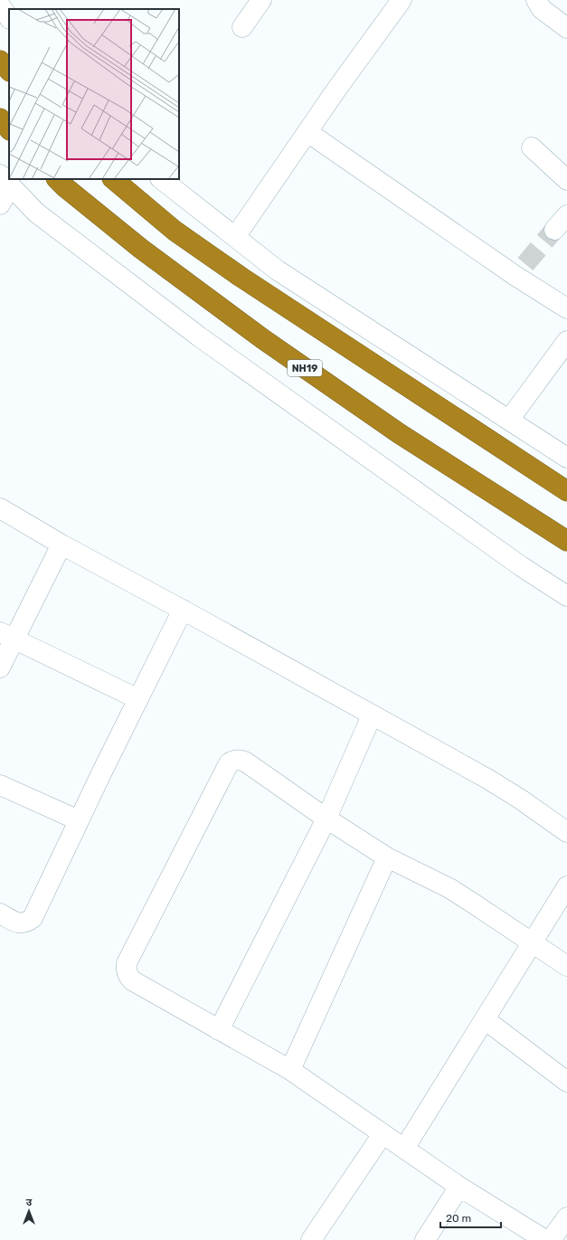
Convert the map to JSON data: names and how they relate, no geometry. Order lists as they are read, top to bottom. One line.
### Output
{"streets":{"highway":["NH19"]},"scale_bar":"20 m","north":"top"}
